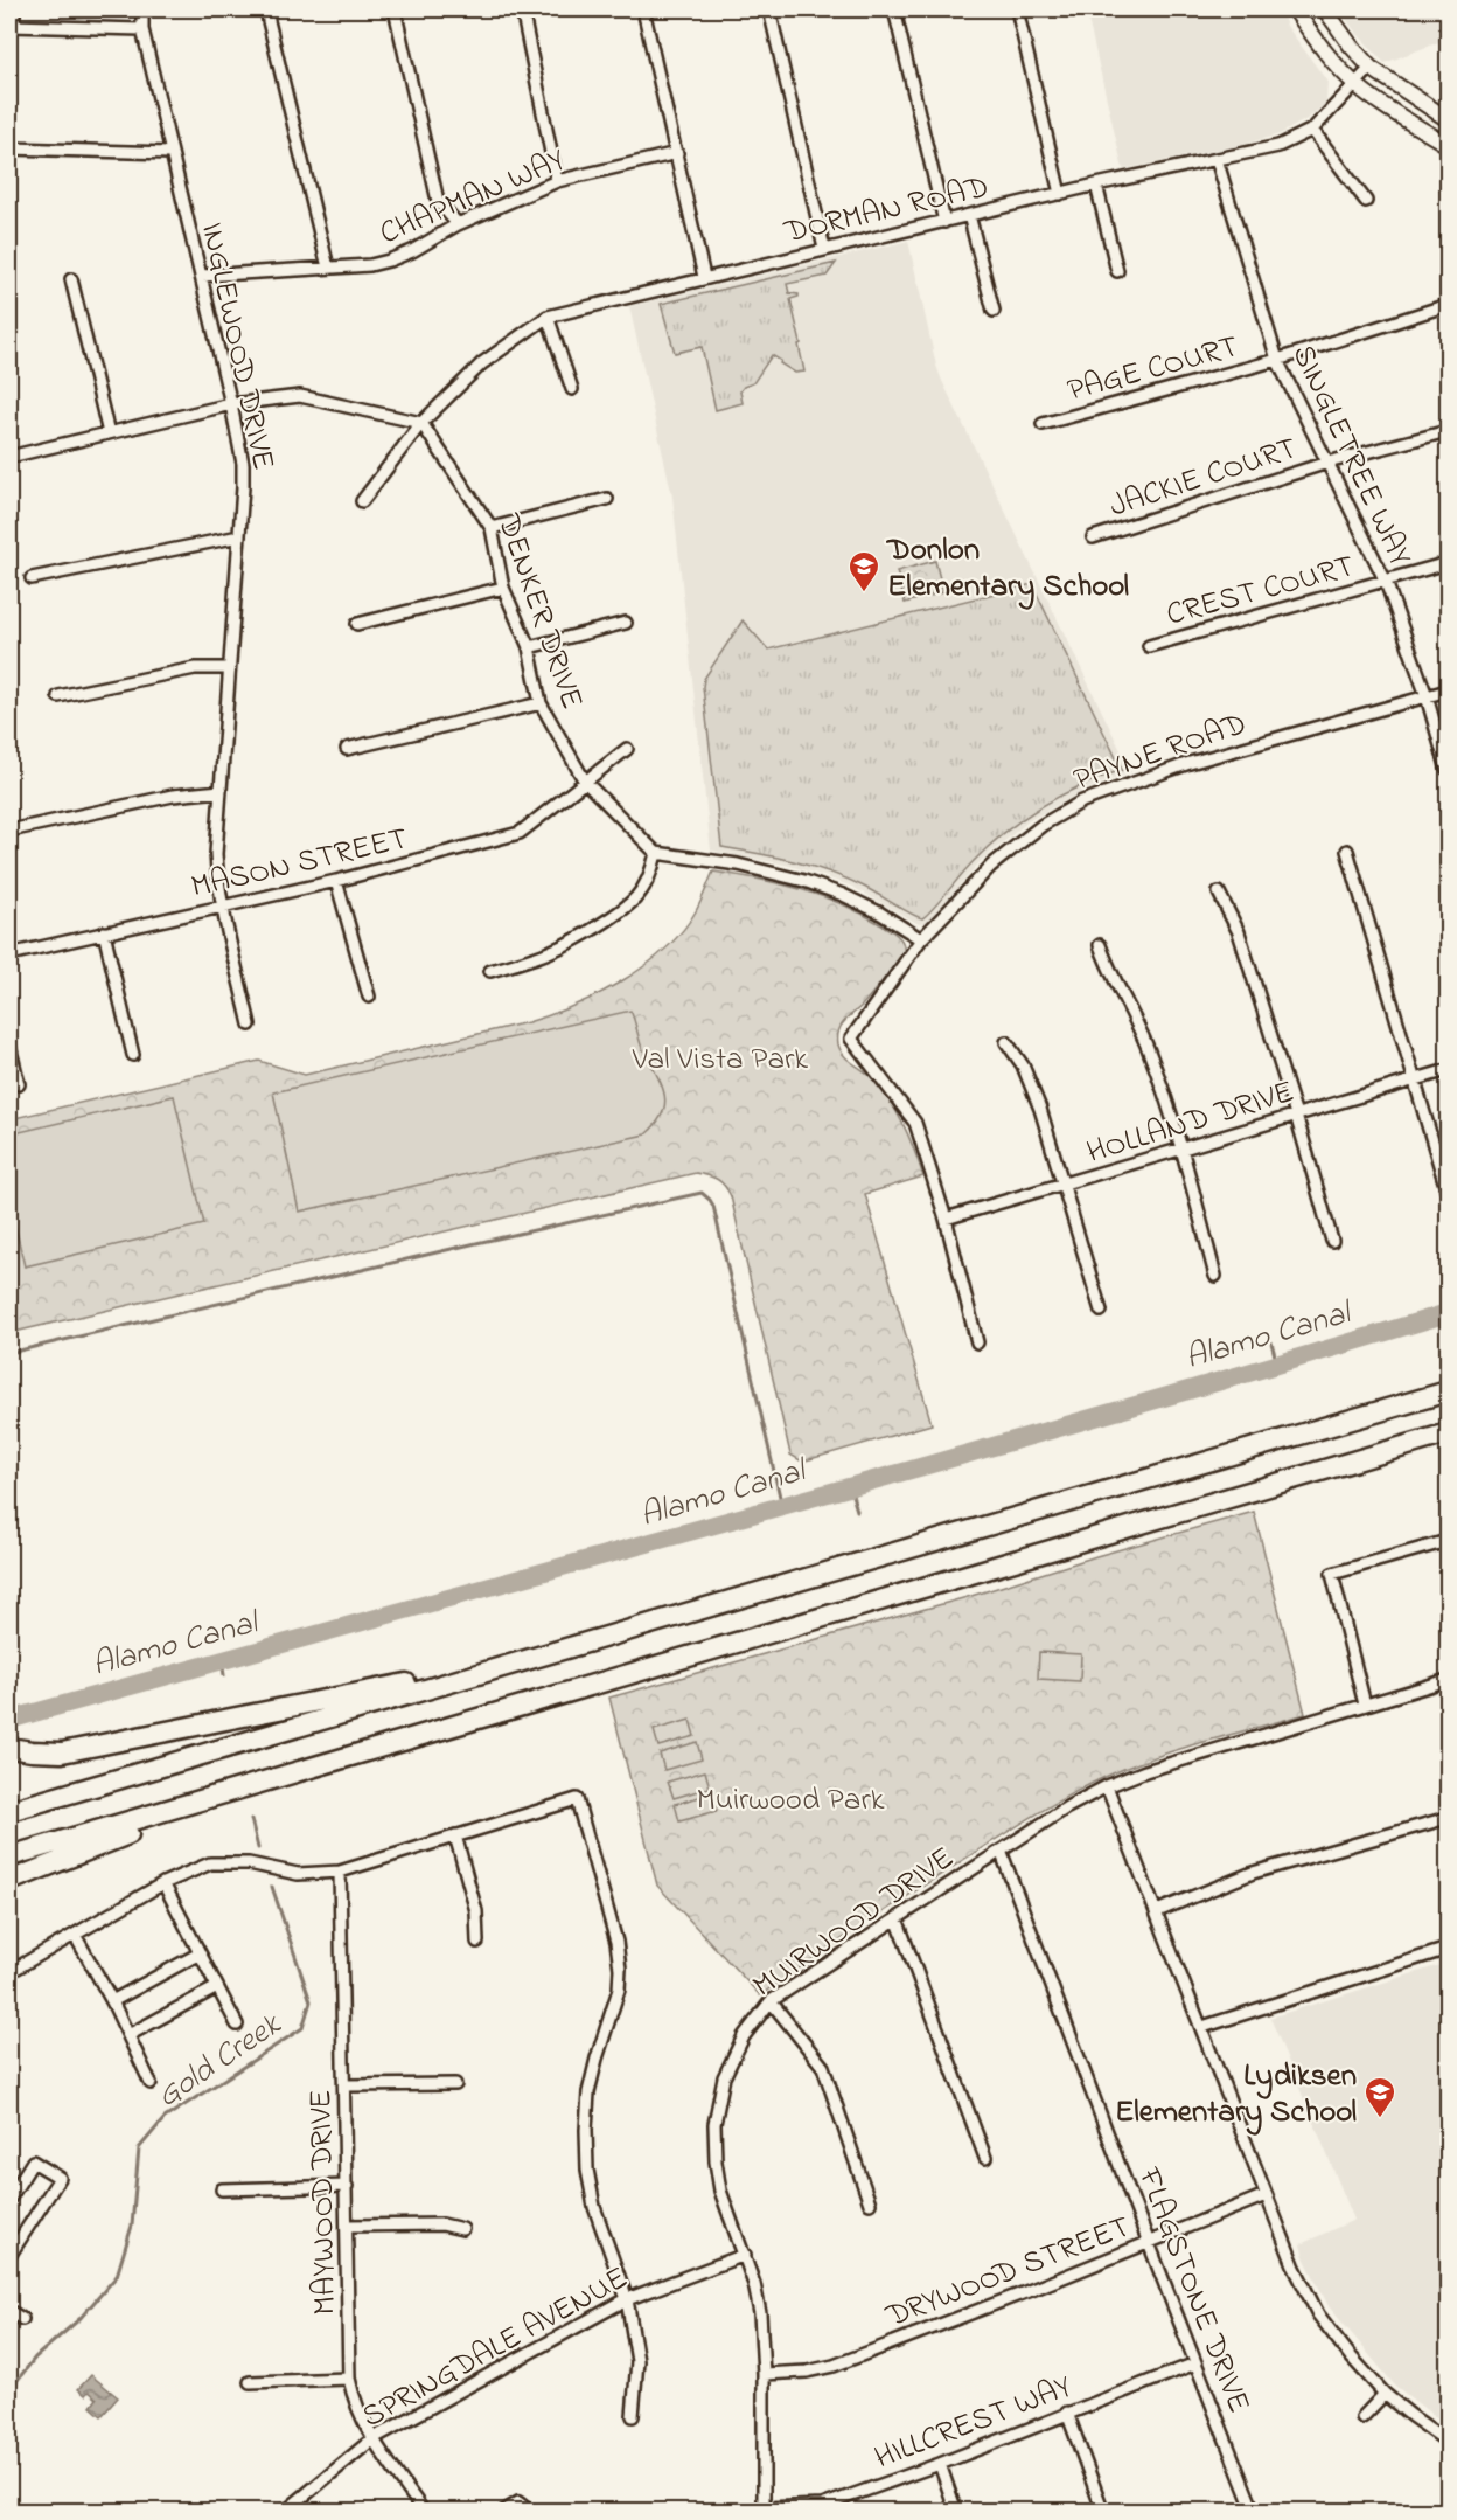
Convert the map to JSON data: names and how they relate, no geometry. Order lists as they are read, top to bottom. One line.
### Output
{"streets":{"street":["CHAPMAN WAY","DORMAN ROAD","INGLEWOOD DRIVE","PAGE COURT","SINGLETREE WAY","JACKIE COURT","CREST COURT","DENKER DRIVE","PAYNE ROAD","MASON STREET","HOLLAND DRIVE","MUIRWOOD DRIVE","MAYWOOD DRIVE","DRYWOOD STREET","FLAGSTONE DRIVE","SPRINGDALE AVENUE","HILLCREST WAY"]},"crossings":[["CHAPMAN WAY","INGLEWOOD DRIVE"],["DORMAN ROAD","SINGLETREE WAY"],["DORMAN ROAD","DENKER DRIVE"],["INGLEWOOD DRIVE","MASON STREET"],["PAGE COURT","SINGLETREE WAY"],["SINGLETREE WAY","JACKIE COURT"],["SINGLETREE WAY","CREST COURT"],["SINGLETREE WAY","PAYNE ROAD"],["DENKER DRIVE","MASON STREET"],["PAYNE ROAD","HOLLAND DRIVE"],["MUIRWOOD DRIVE","DRYWOOD STREET"],["MUIRWOOD DRIVE","FLAGSTONE DRIVE"],["MUIRWOOD DRIVE","SPRINGDALE AVENUE"],["MUIRWOOD DRIVE","HILLCREST WAY"],["MAYWOOD DRIVE","SPRINGDALE AVENUE"],["DRYWOOD STREET","FLAGSTONE DRIVE"],["FLAGSTONE DRIVE","HILLCREST WAY"]],"water":["Alamo Canal","Gold Creek"],"parks":["Val Vista Park","Muirwood Park"],"places":{"school or university":["Donlon Elementary School","Lydiksen Elementary School"]}}
